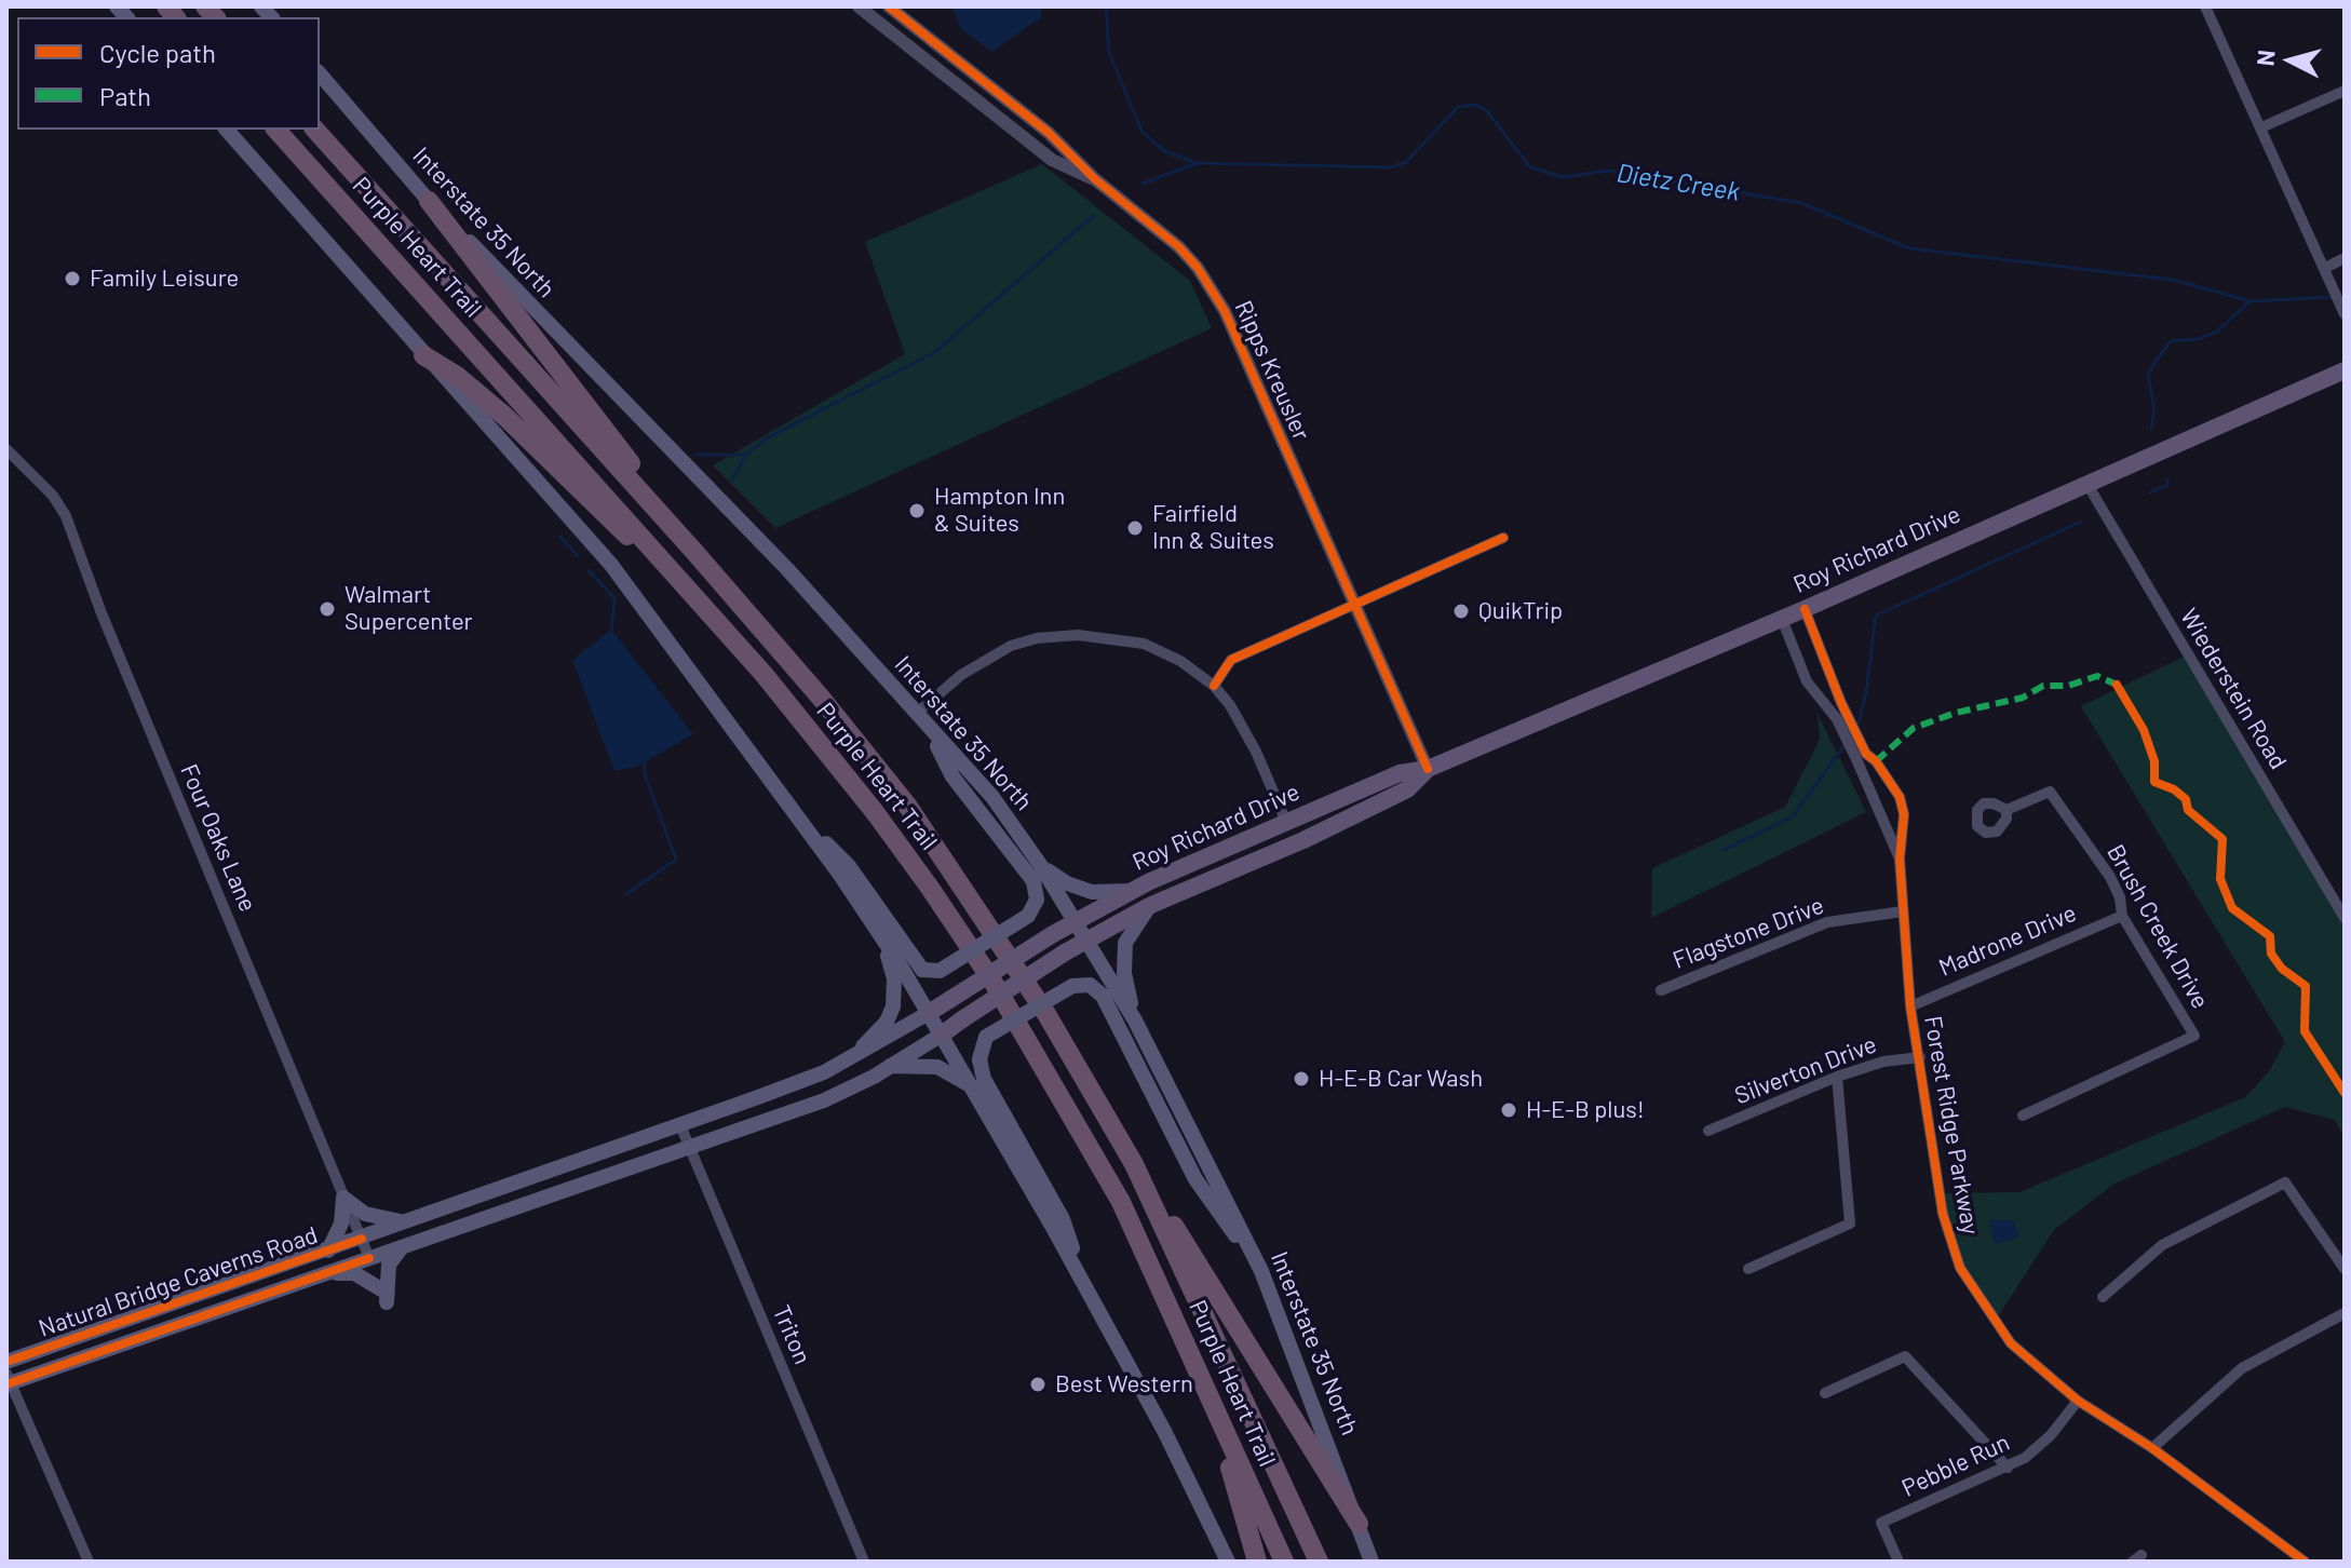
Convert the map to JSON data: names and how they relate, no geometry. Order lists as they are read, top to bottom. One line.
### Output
{"streets":{"highway":["Purple Heart Trail"],"main road":["Interstate 35 North","Roy Richard Drive","Natural Bridge Caverns Road"],"street":["Ripps Kreusler","Wiederstein Road","Four Oaks Lane","Brush Creek Drive","Flagstone Drive","Madrone Drive","Silverton Drive","Forest Ridge Parkway","Triton","Pebble Run"]},"crossings":[["Interstate 35 North","Roy Richard Drive"],["Ripps Kreusler","Roy Richard Drive"],["Roy Richard Drive","Wiederstein Road"],["Roy Richard Drive","Forest Ridge Parkway"],["Roy Richard Drive","Natural Bridge Caverns Road"],["Four Oaks Lane","Natural Bridge Caverns Road"],["Brush Creek Drive","Madrone Drive"],["Flagstone Drive","Forest Ridge Parkway"],["Madrone Drive","Forest Ridge Parkway"],["Silverton Drive","Forest Ridge Parkway"],["Forest Ridge Parkway","Pebble Run"],["Natural Bridge Caverns Road","Triton"]],"water":["Dietz Creek"],"places":["Family Leisure","Hampton Inn & Suites","Fairfield Inn & Suites","Walmart Supercenter","QuikTrip","H-E-B Car Wash","H-E-B plus!","Best Western"],"legend":["Cycle path","Path"],"north":"left"}
